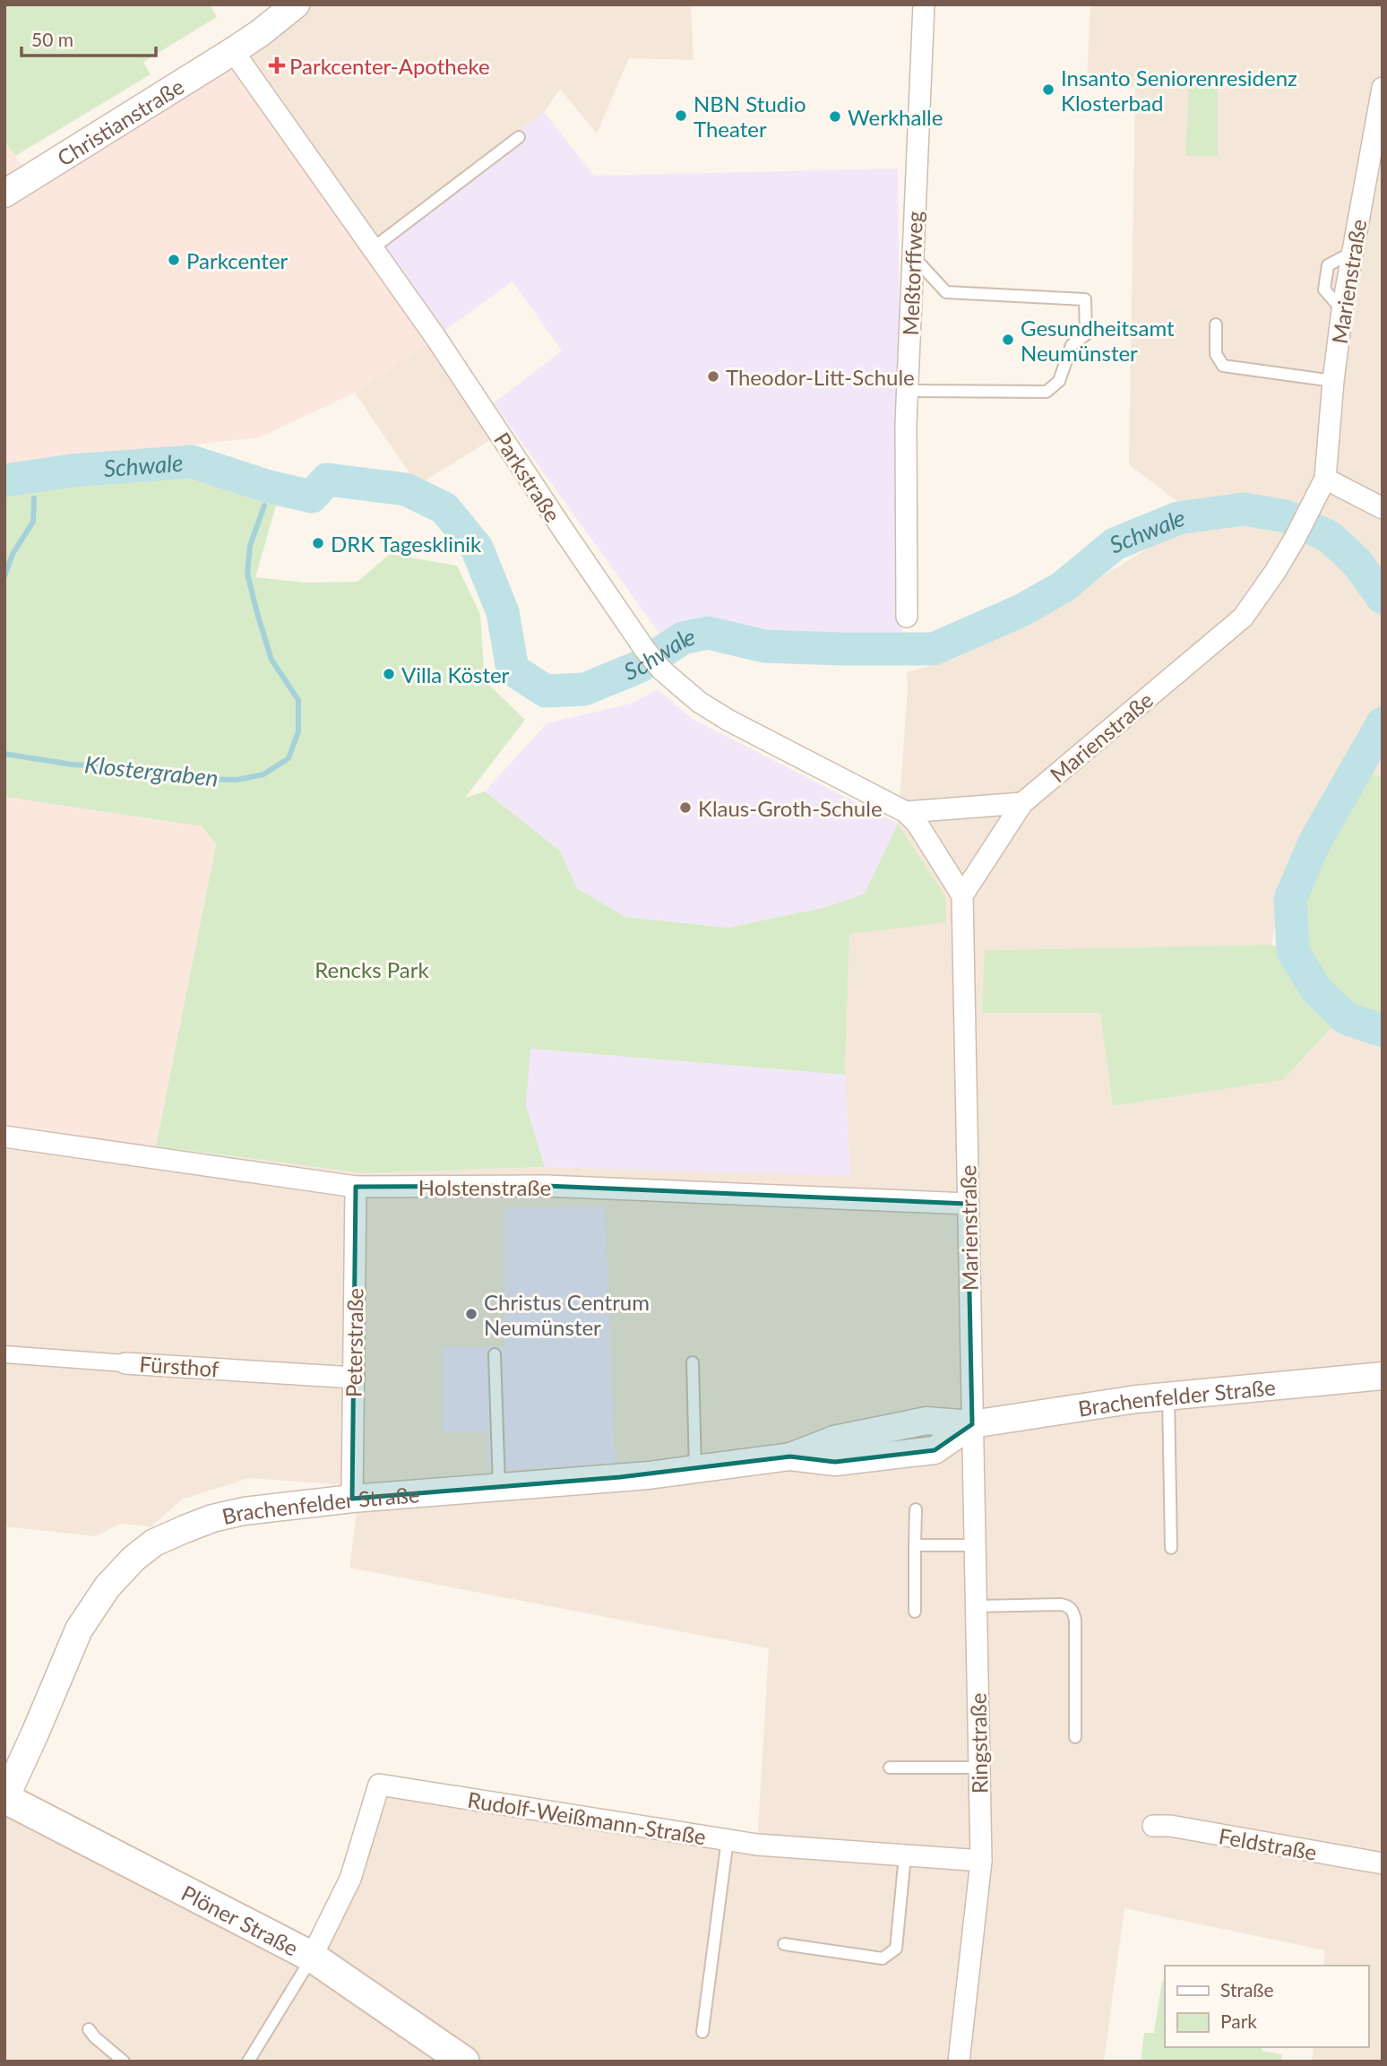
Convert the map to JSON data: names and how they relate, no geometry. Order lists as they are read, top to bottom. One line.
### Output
{"streets":{"main road":["Plöner Straße"],"street":["Christianstraße","Meßtorffweg","Marienstraße","Parkstraße","Holstenstraße","Peterstraße","Fürsthof","Brachenfelder Straße","Ringstraße","Rudolf-Weißmann-Straße","Feldstraße"]},"crossings":[["Christianstraße","Parkstraße"],["Marienstraße","Holstenstraße"],["Marienstraße","Brachenfelder Straße"],["Marienstraße","Ringstraße"],["Holstenstraße","Peterstraße"],["Peterstraße","Fürsthof"],["Peterstraße","Brachenfelder Straße"],["Brachenfelder Straße","Ringstraße"],["Brachenfelder Straße","Plöner Straße"],["Ringstraße","Rudolf-Weißmann-Straße"],["Rudolf-Weißmann-Straße","Plöner Straße"]],"water":["Schwale","Klostergraben"],"parks":["Rencks Park"],"places":{"health":["Parkcenter-Apotheke"],"other":["Insanto Seniorenresidenz Klosterbad","NBN Studio Theater","Werkhalle","Parkcenter","Gesundheitsamt Neumünster","Theodor-Litt-Schule","DRK Tagesklinik","Villa Köster","Klaus-Groth-Schule","Christus Centrum Neumünster"]},"legend":["Straße","Park"],"scale_bar":"50 m"}
